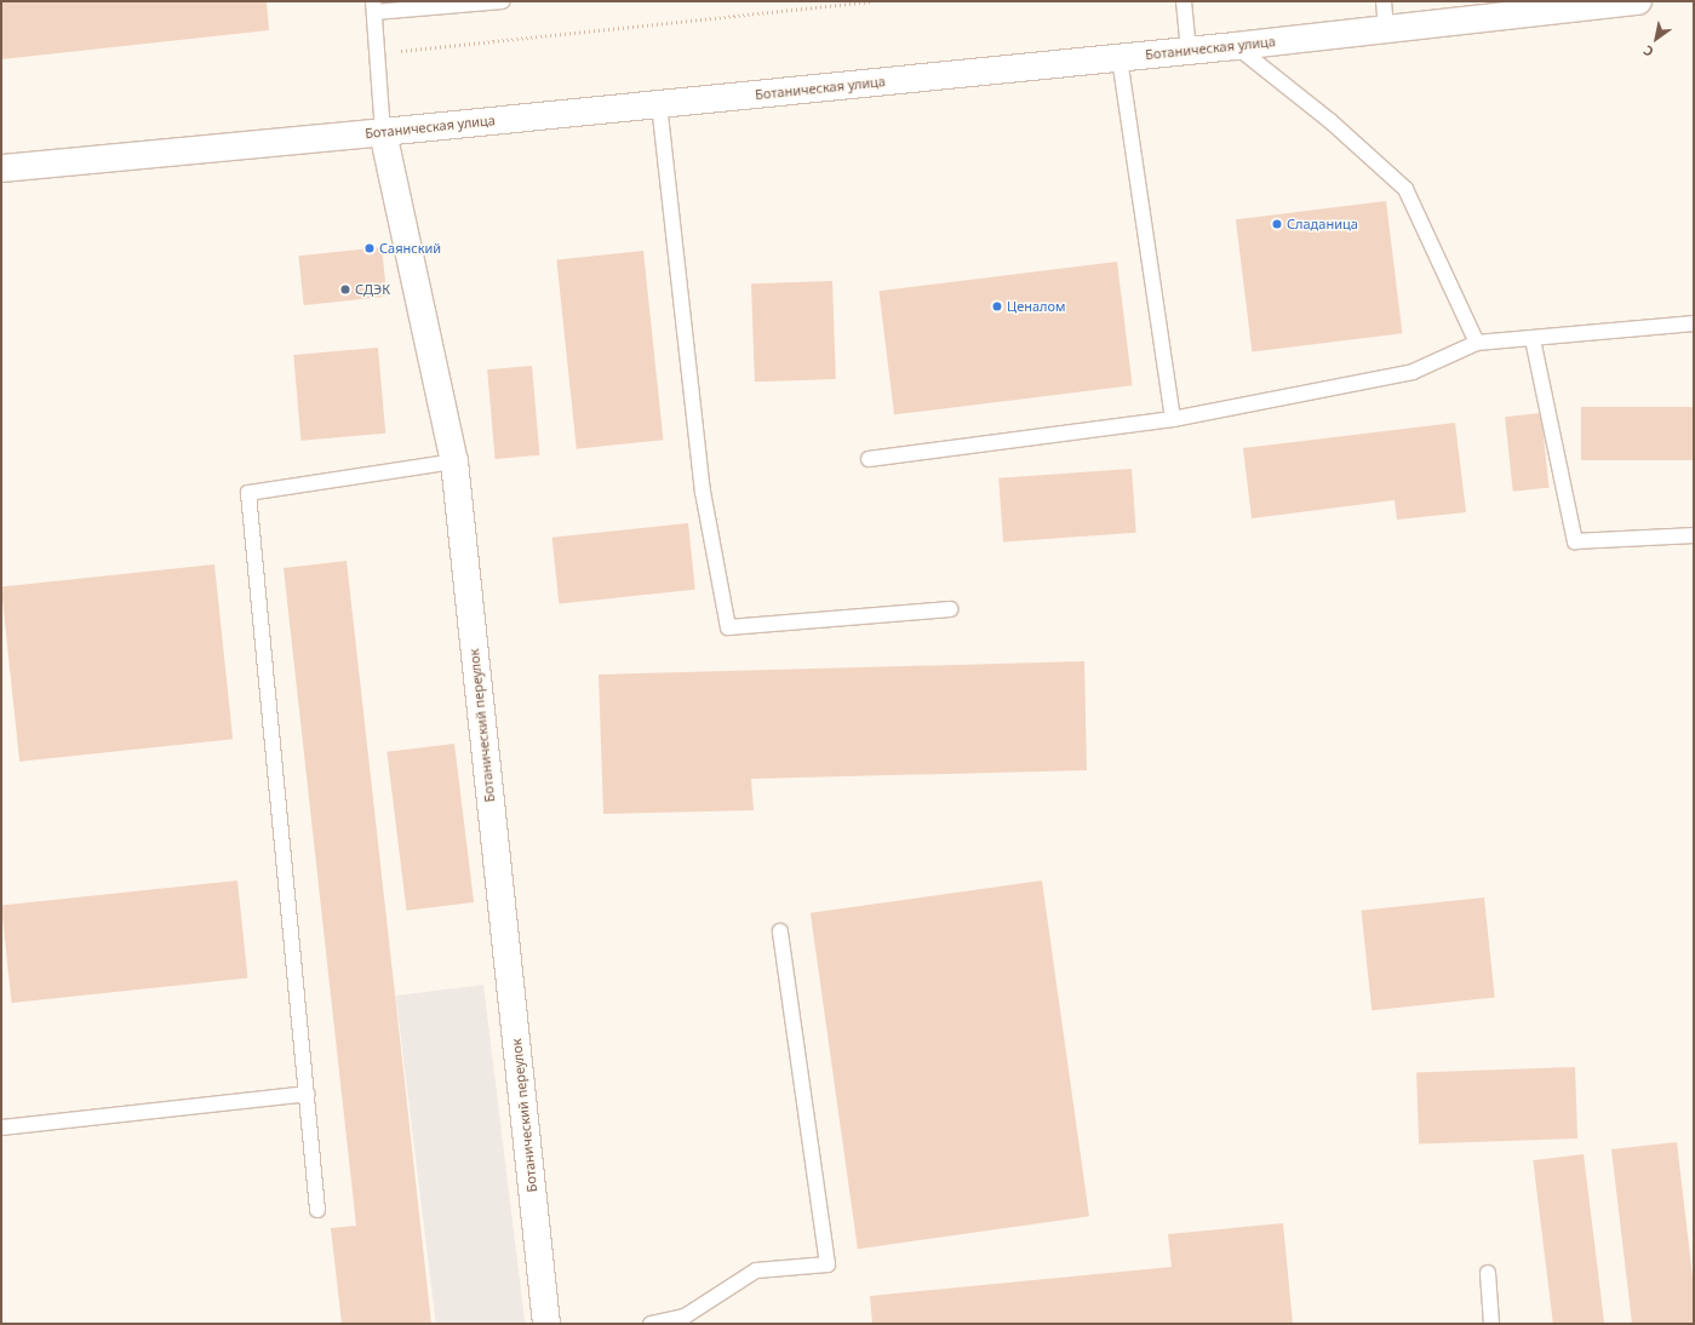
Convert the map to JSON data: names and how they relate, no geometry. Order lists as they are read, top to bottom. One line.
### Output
{"streets":{"street":["Ботаническая улица","Ботанический переулок"]},"crossings":[["Ботаническая улица","Ботанический переулок"]],"places":["Сладаница","Саянский","СДЭК","Ценалом"],"north":"bottom left"}
